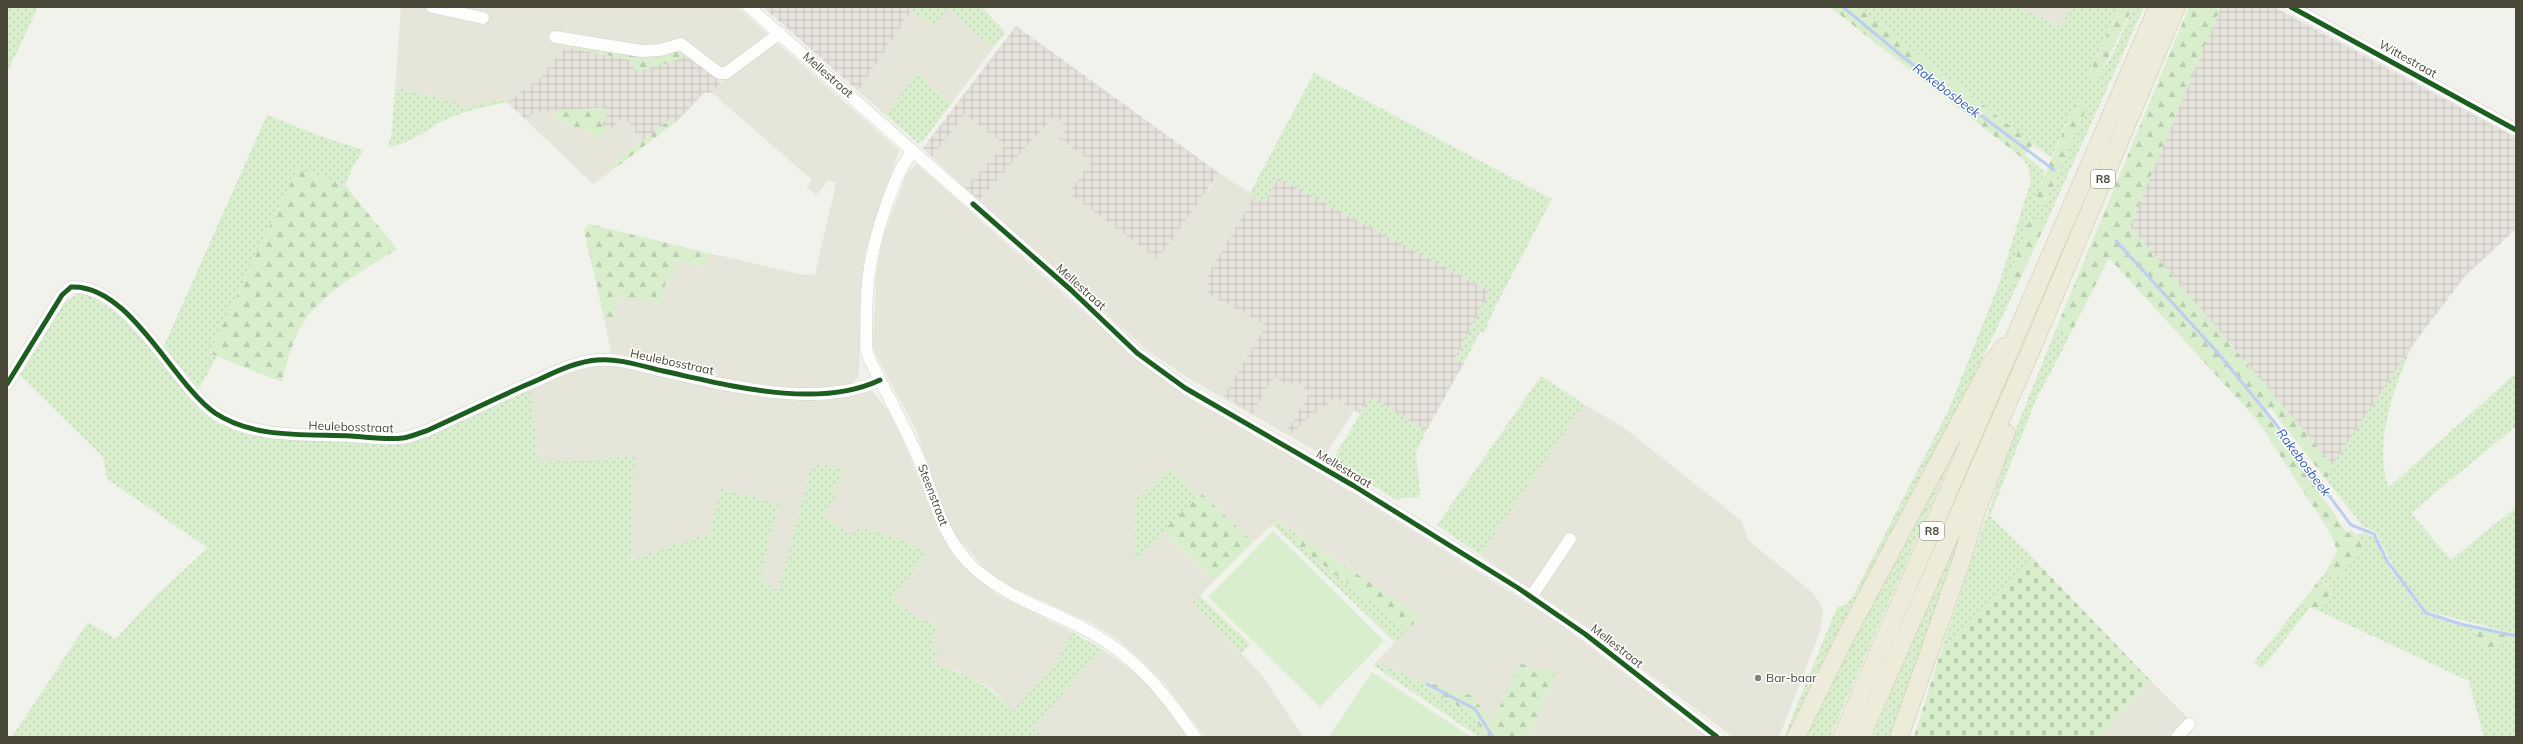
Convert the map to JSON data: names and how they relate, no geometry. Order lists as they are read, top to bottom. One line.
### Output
{"streets":{"highway":["R8"],"street":["Wittestraat","Mellestraat","Heulebosstraat","Steenstraat"]},"crossings":[["Mellestraat","Steenstraat"],["Heulebosstraat","Steenstraat"]],"water":["Rakebosbeek"],"places":["Bar-baar"]}
